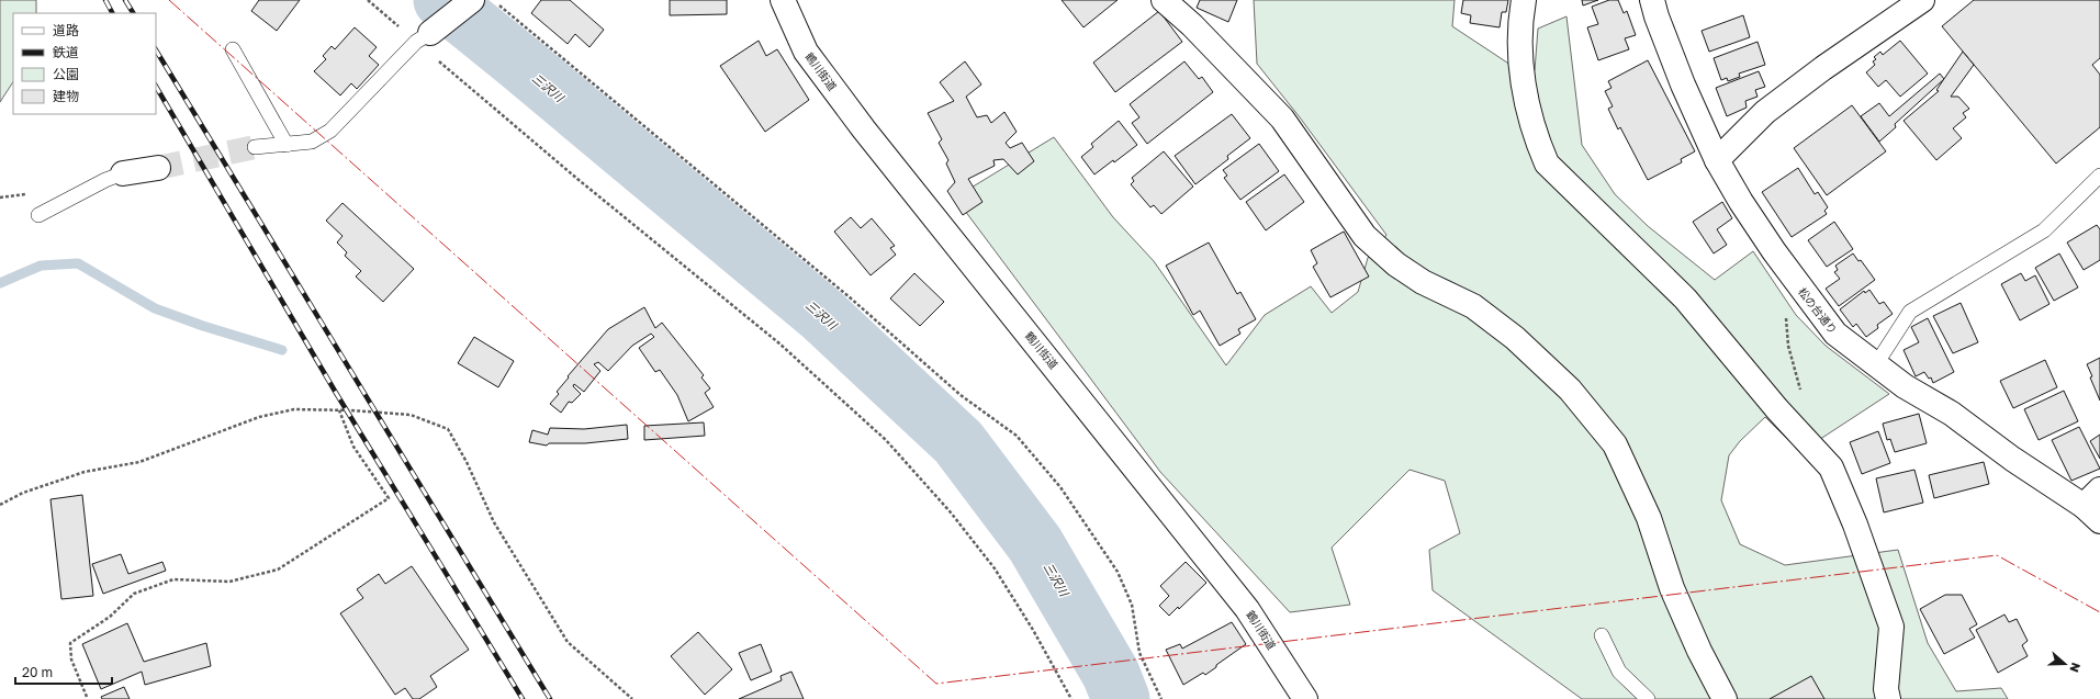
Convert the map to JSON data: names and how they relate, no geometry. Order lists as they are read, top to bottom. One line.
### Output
{"streets":{"street":["鶴川街道","松の台通り"]},"water":["三沢川"],"legend":["道路","鉄道","公園","建物"],"scale_bar":"20 m","north":"right"}
